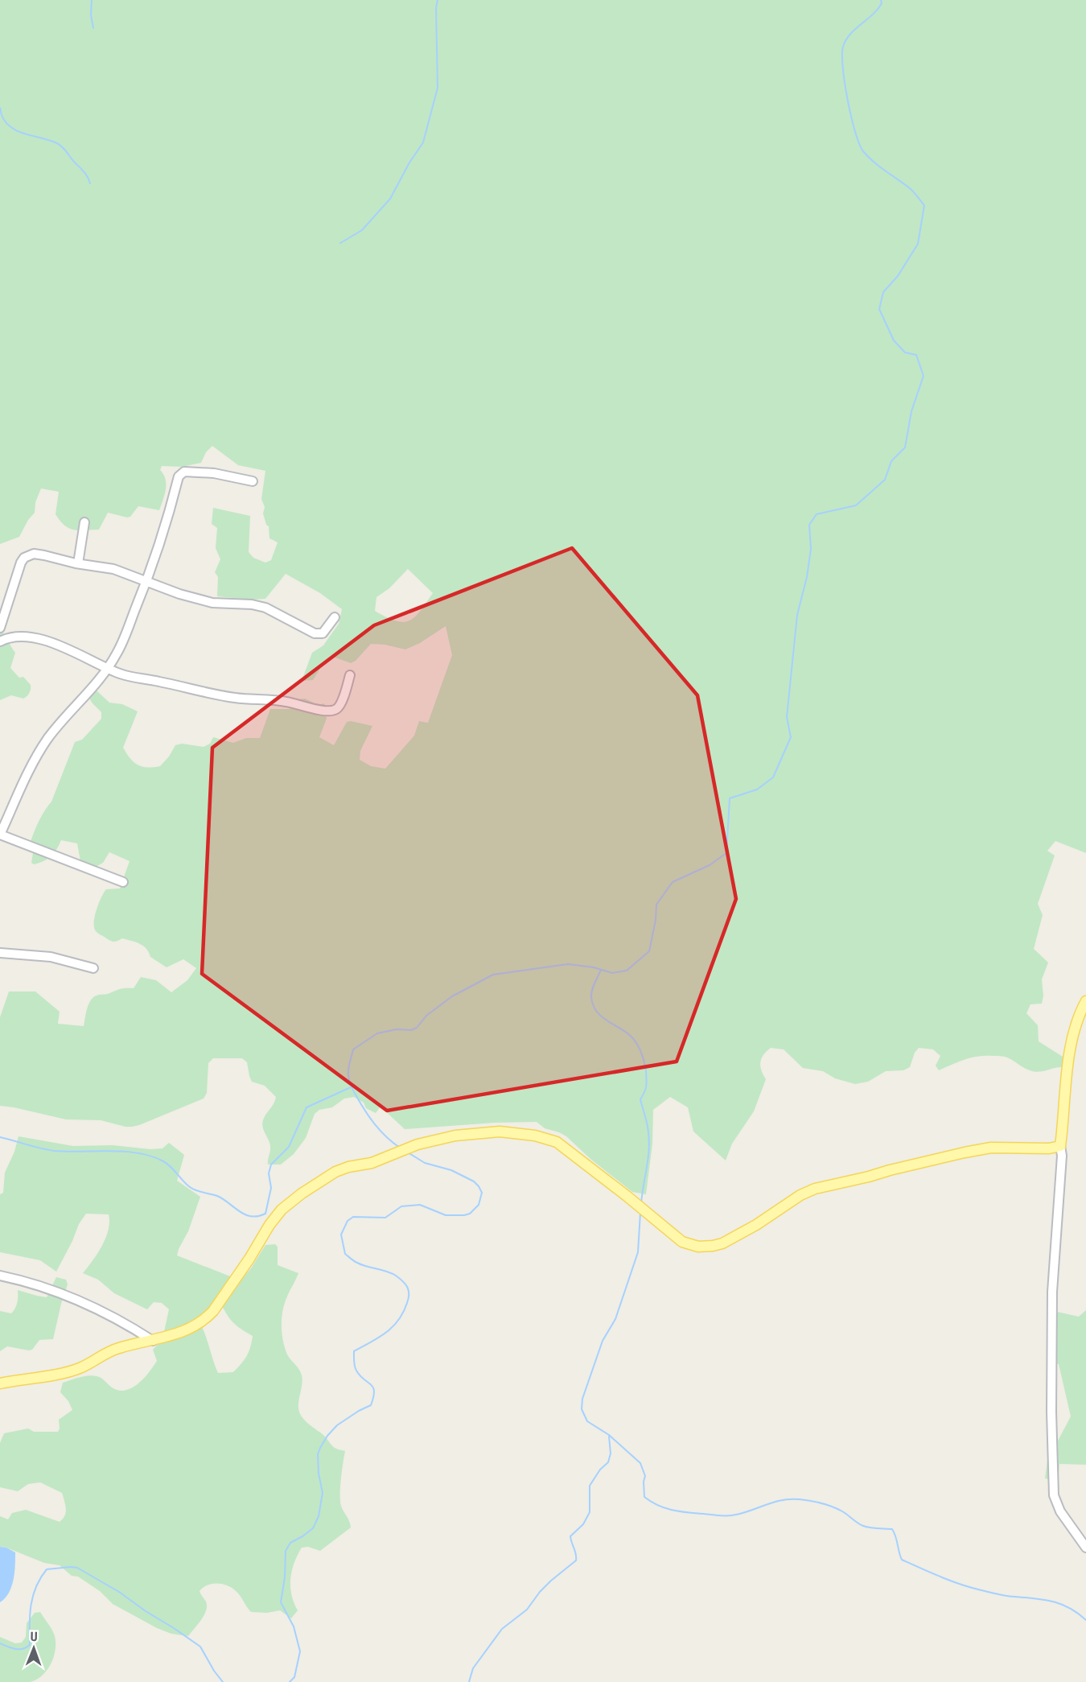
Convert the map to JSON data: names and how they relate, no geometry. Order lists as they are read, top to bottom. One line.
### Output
{"north":"top"}
